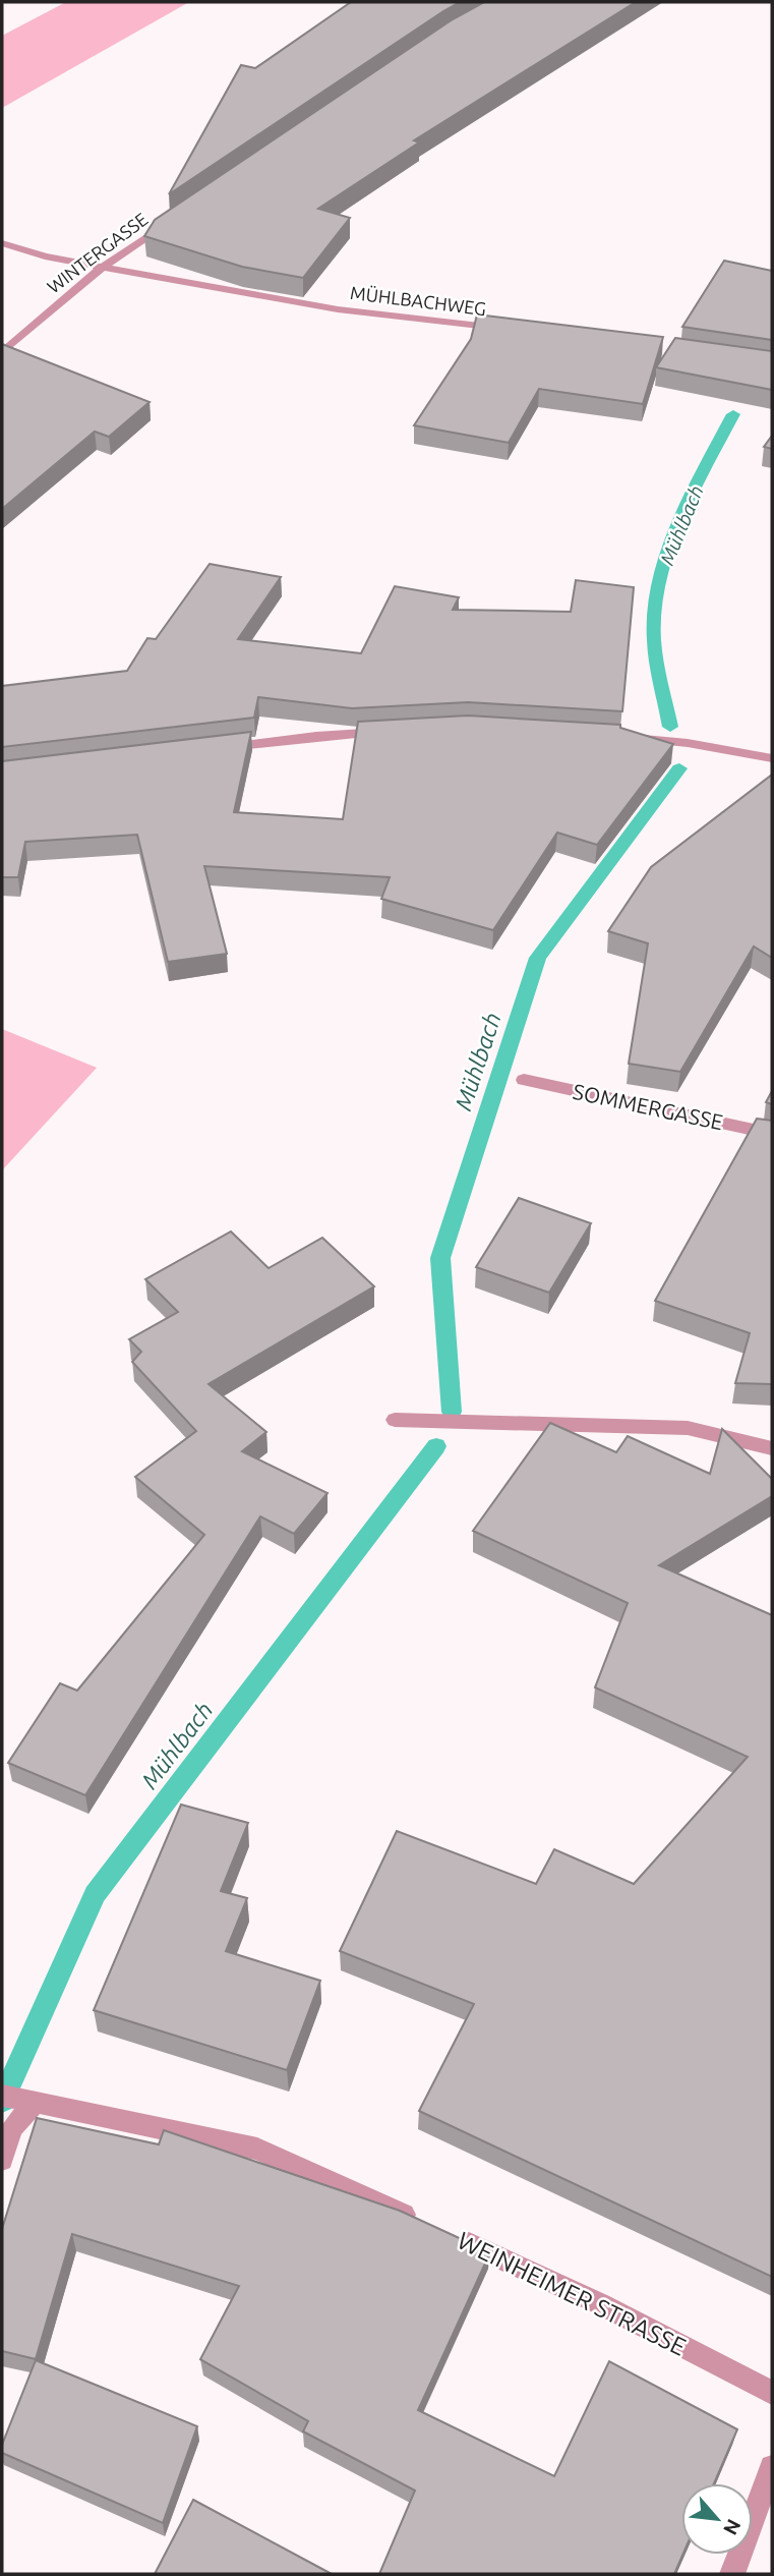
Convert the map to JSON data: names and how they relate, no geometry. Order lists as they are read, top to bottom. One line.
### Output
{"streets":{"street":["WINTERGASSE","MÜHLBACHWEG","SOMMERGASSE","WEINHEIMER STRASSE"]},"crossings":[["WINTERGASSE","MÜHLBACHWEG"]],"water":["Mühlbach"],"north":"bottom right"}
